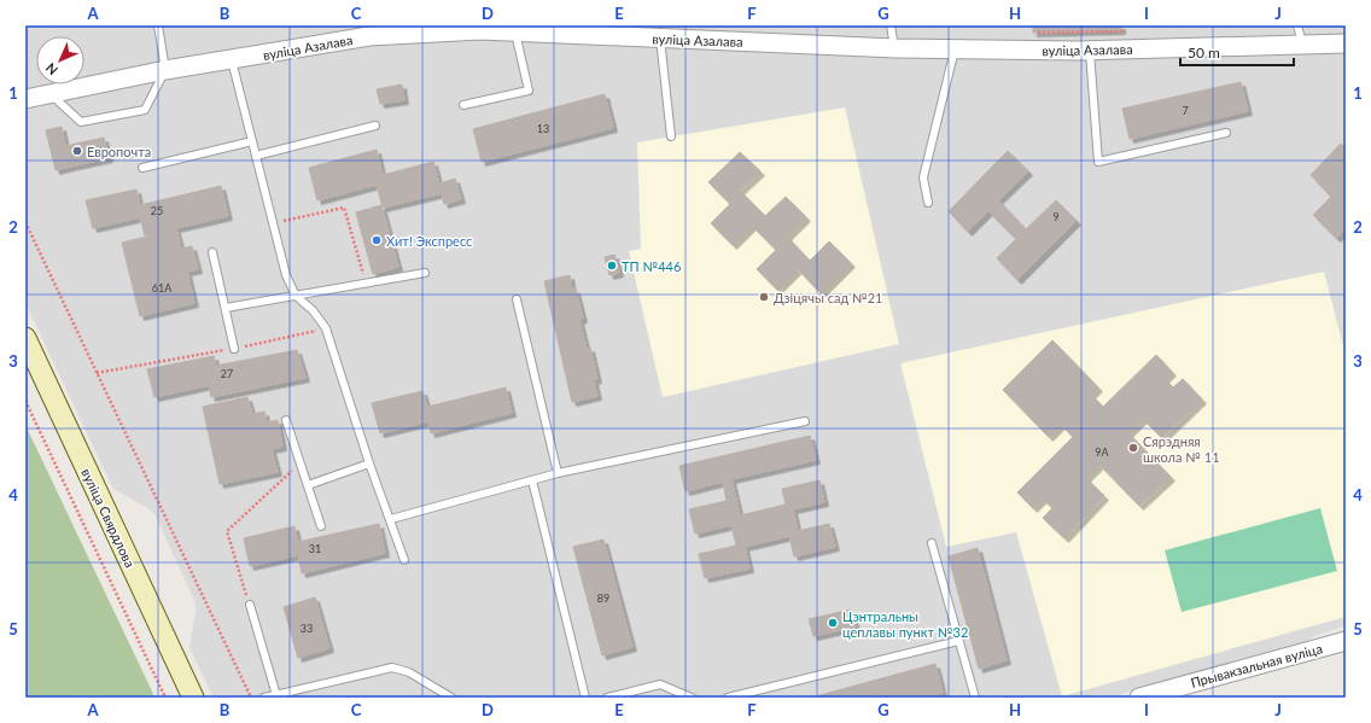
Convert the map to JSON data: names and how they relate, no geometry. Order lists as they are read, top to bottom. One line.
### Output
{"streets":{"main road":["вуліца Свярдлова"],"street":["вуліца Азалава","Прывакзальная вуліца"]},"places":["Европочта","Хит! Экспресс","ТП №446","Дзіцячы сад №21","Сярэдняя школа № 11","Цэнтральны цеплавы пункт №32"],"house_numbers":["7","13","25","9","61А","27","9А","31","89","33"],"scale_bar":"50 m","north":"bottom left","grid":{"columns":["A","B","C","D","E","F","G","H","I","J"],"rows":["1","2","3","4","5"]}}
